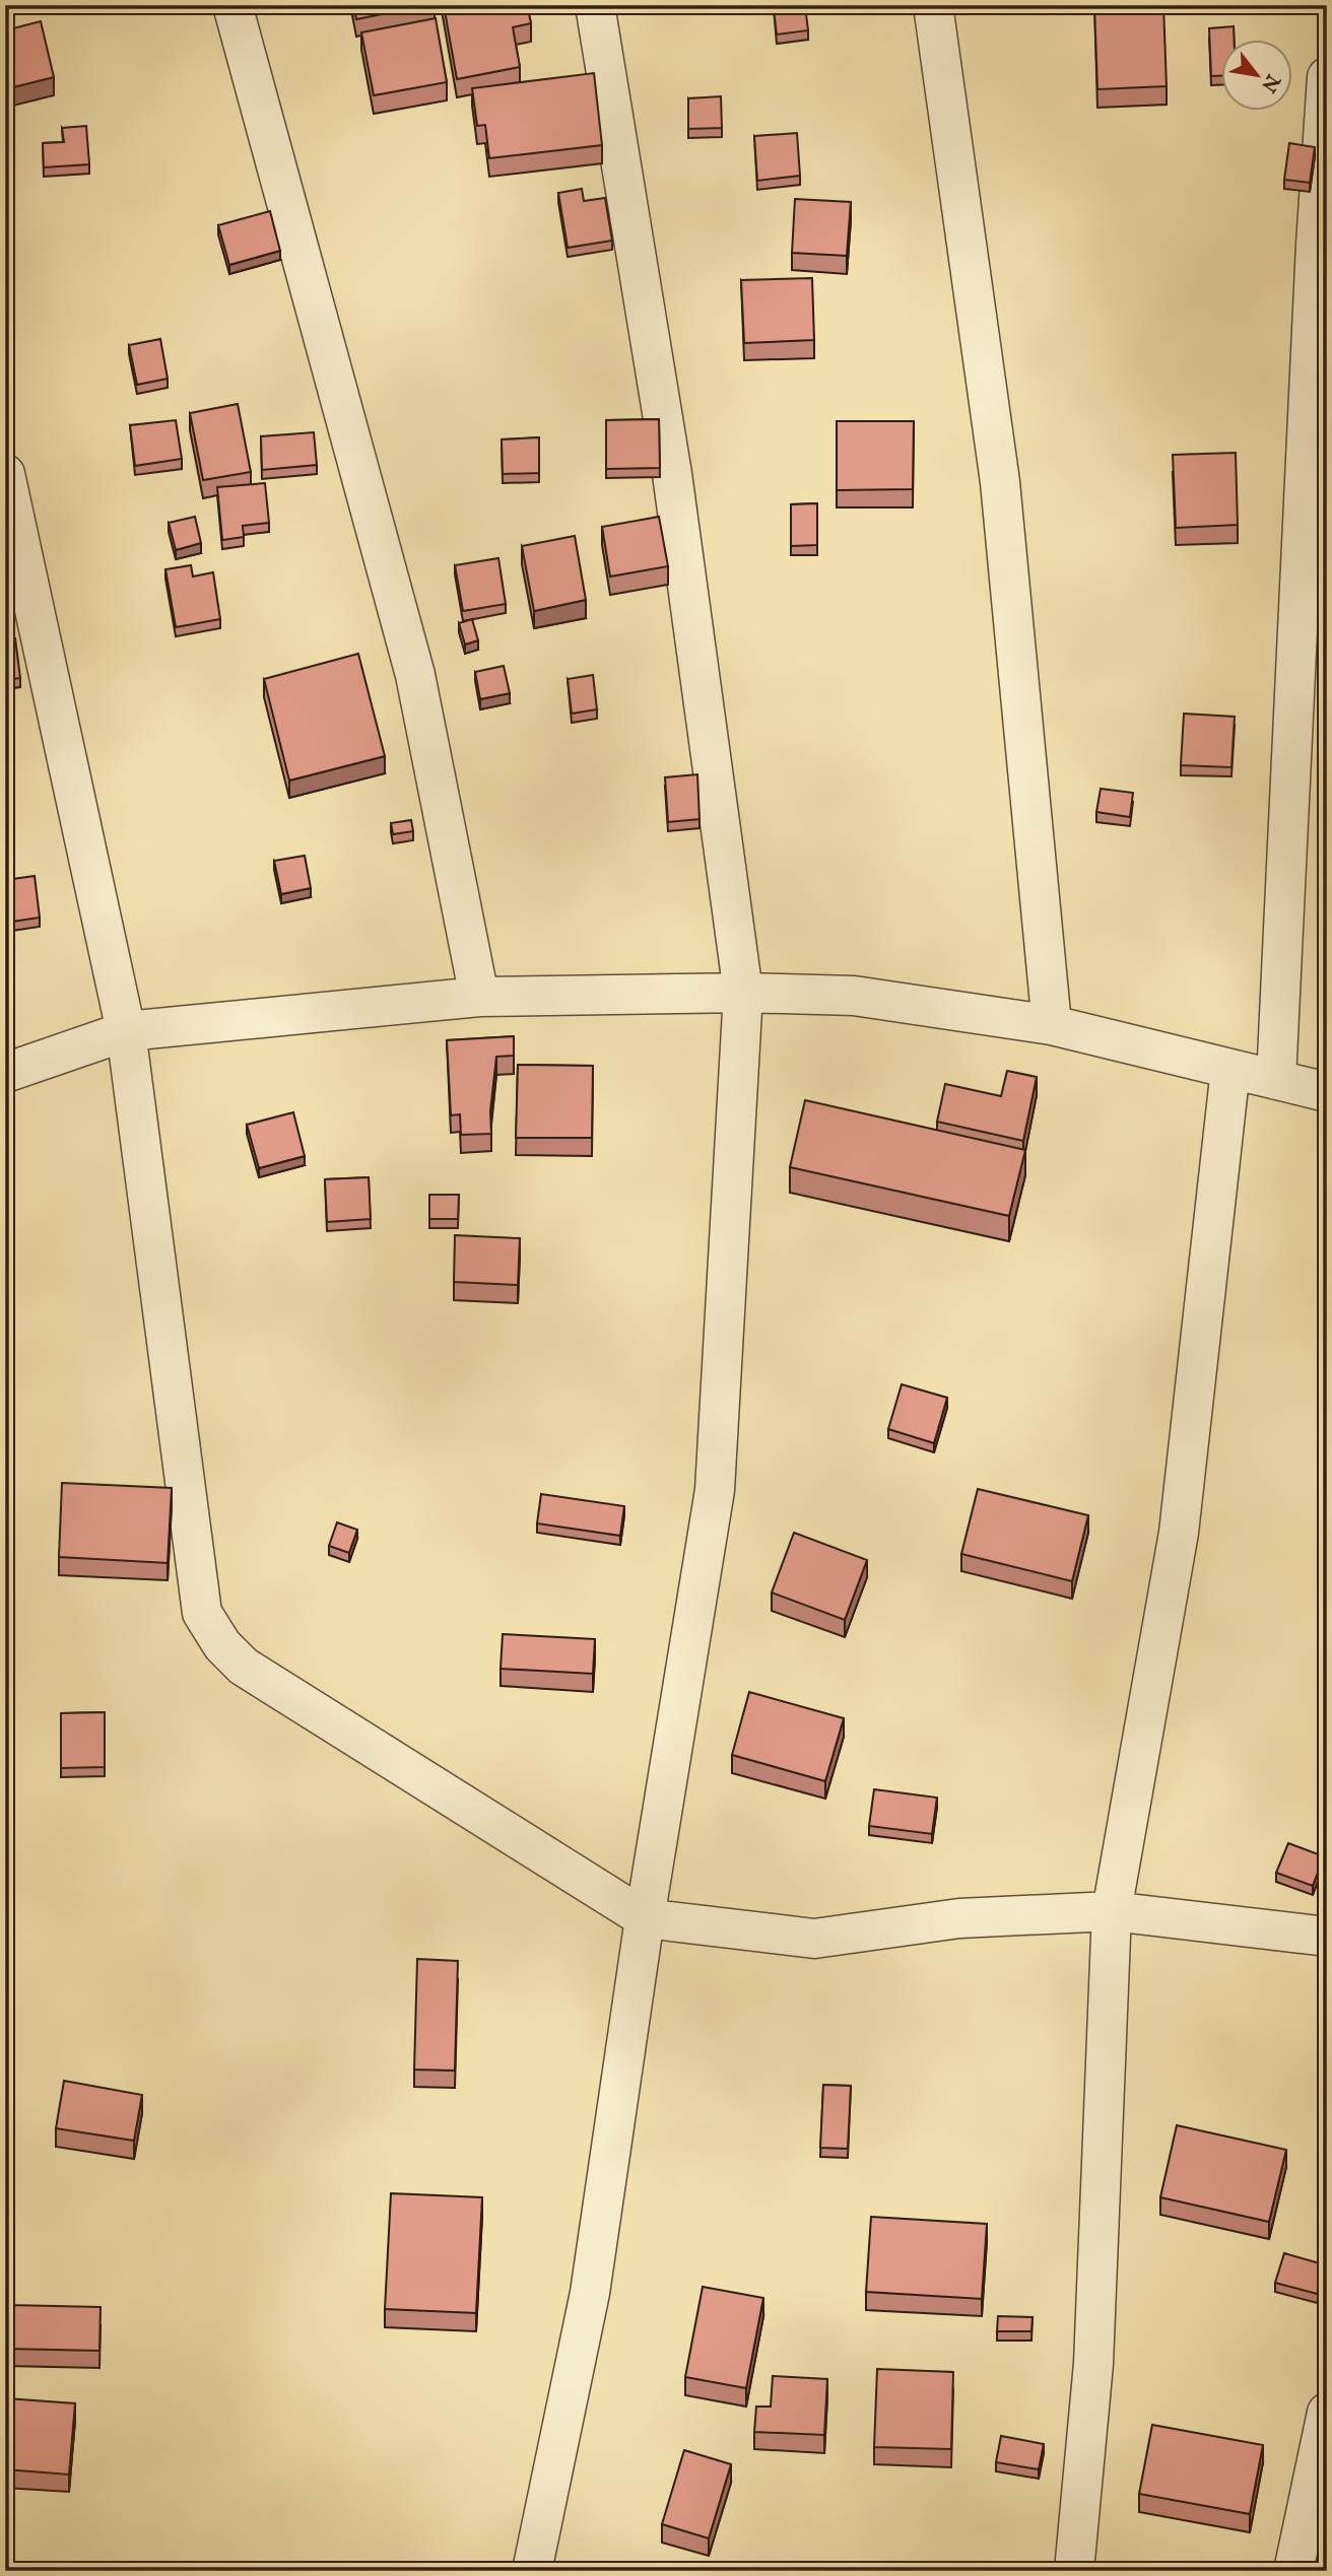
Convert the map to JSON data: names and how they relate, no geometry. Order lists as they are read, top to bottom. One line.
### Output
{"north":"bottom right"}
